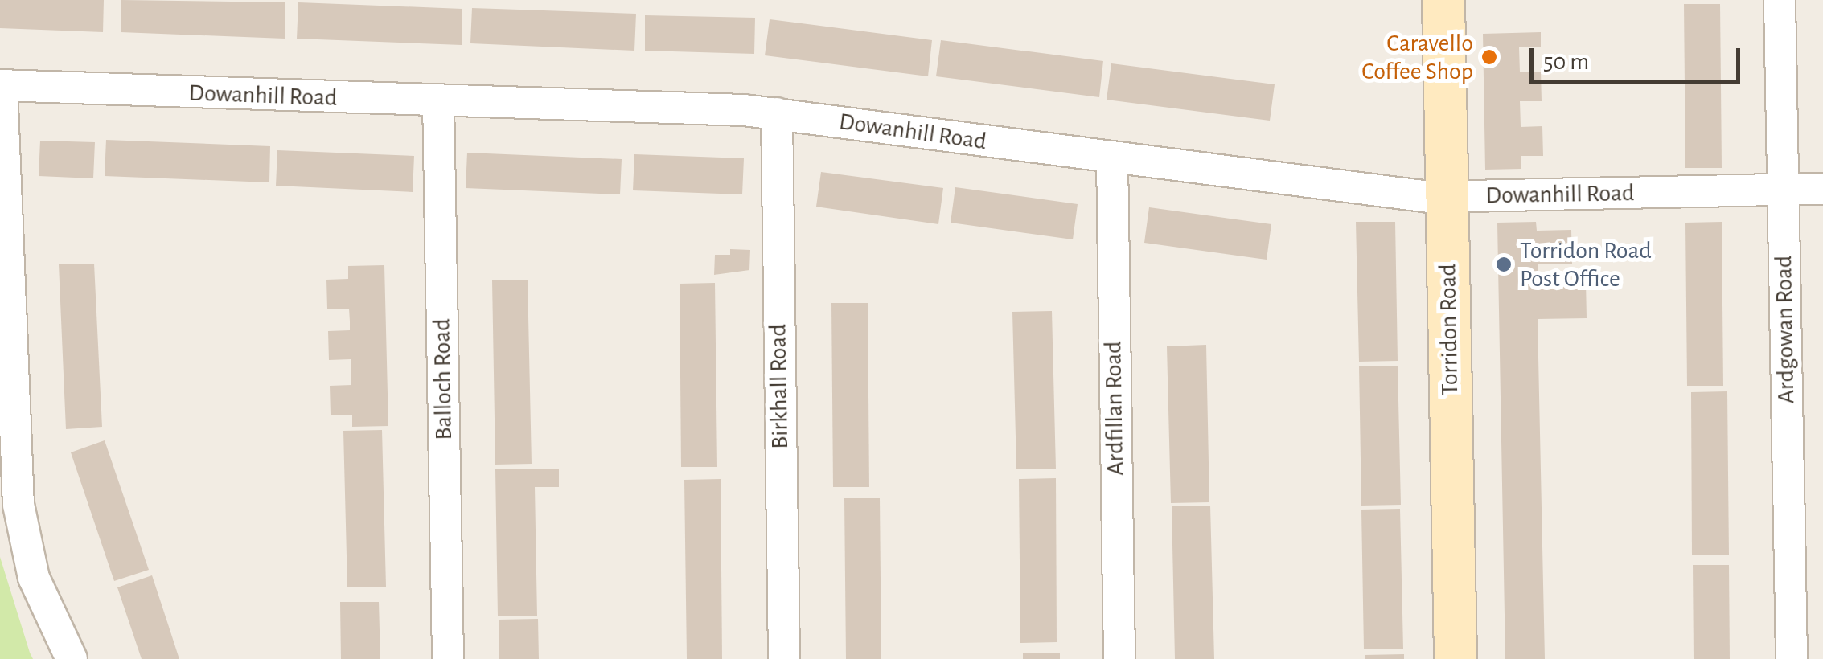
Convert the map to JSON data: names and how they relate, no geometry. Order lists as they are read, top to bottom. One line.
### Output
{"streets":{"street":["Dowanhill Road","Torridon Road","Ardgowan Road","Balloch Road","Birkhall Road","Ardfillan Road"]},"crossings":[["Dowanhill Road","Torridon Road"],["Dowanhill Road","Ardgowan Road"],["Dowanhill Road","Balloch Road"],["Dowanhill Road","Birkhall Road"],["Dowanhill Road","Ardfillan Road"]],"places":["Caravello Coffee Shop","Torridon Road Post Office"],"scale_bar":"50 m"}
